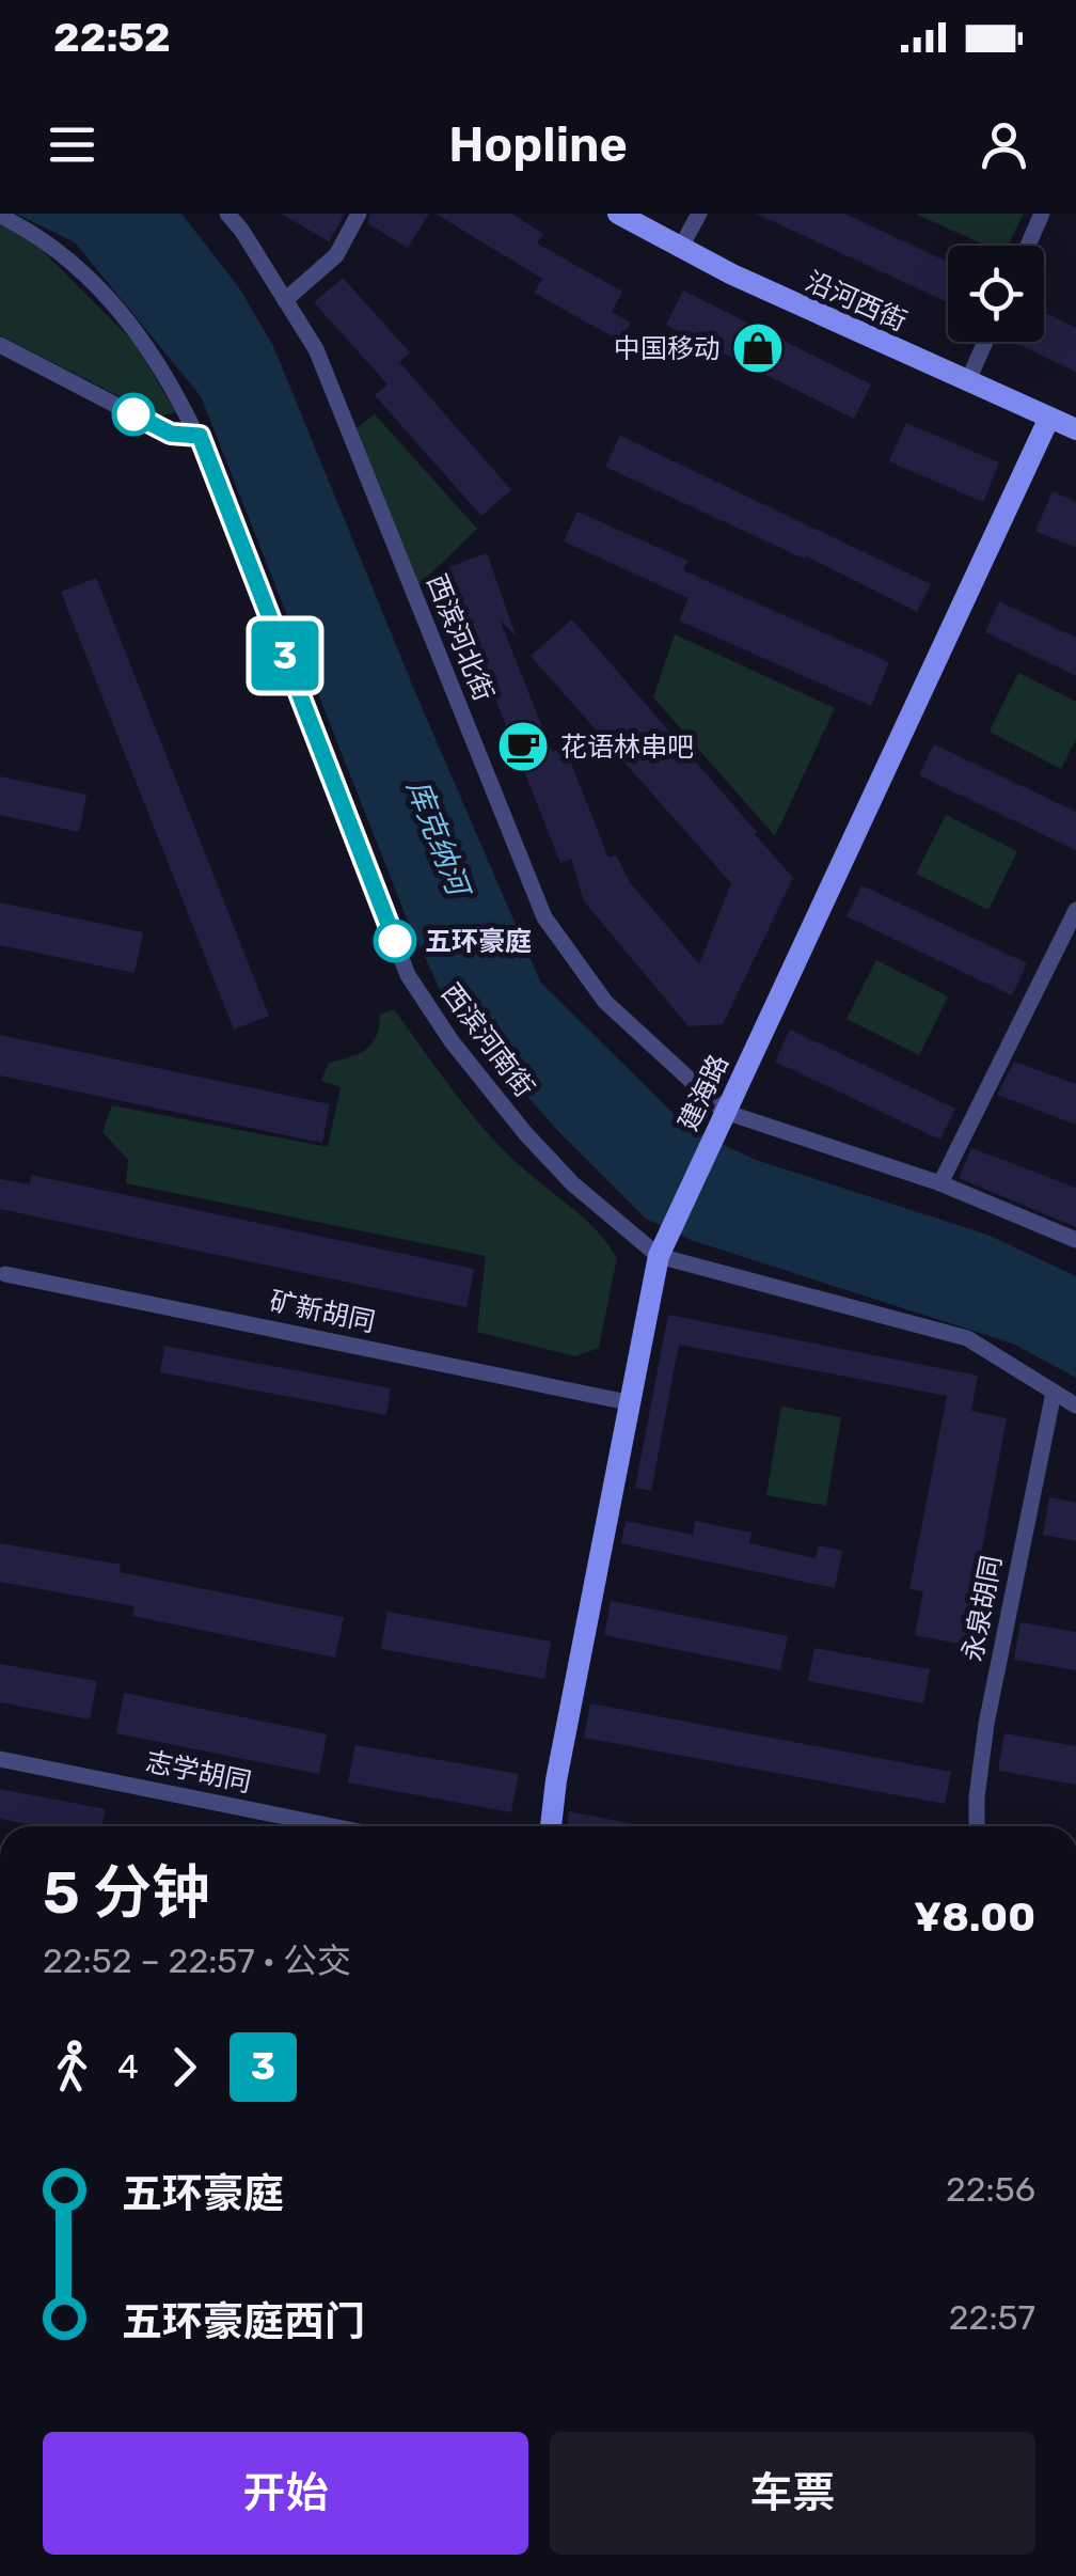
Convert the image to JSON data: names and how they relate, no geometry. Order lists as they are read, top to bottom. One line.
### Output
{"streets":{"street":["沿河西街","西滨河北街","西滨河南街","建海路","矿新胡同","永泉胡同","志学胡同"]},"crossings":[["沿河西街","建海路"],["西滨河北街","建海路"],["西滨河南街","建海路"],["西滨河南街","永泉胡同"],["建海路","矿新胡同"]],"water":["库克纳河"],"places":{"shop":["中国移动"],"cafe":["花语林串吧"],"other":["五环豪庭"]},"lines":["bus line 3"],"page":{"status":"22:52","header":"Hopline","on_map":"3","heading":["5 分钟","22:52 – 22:57 · 公交","¥8.00"],"legs":["4","3"],"list":[{"name":"五环豪庭","value":"22:56"},{"name":"五环豪庭西门","value":"22:57"}],"buttons":["开始","车票"]}}
